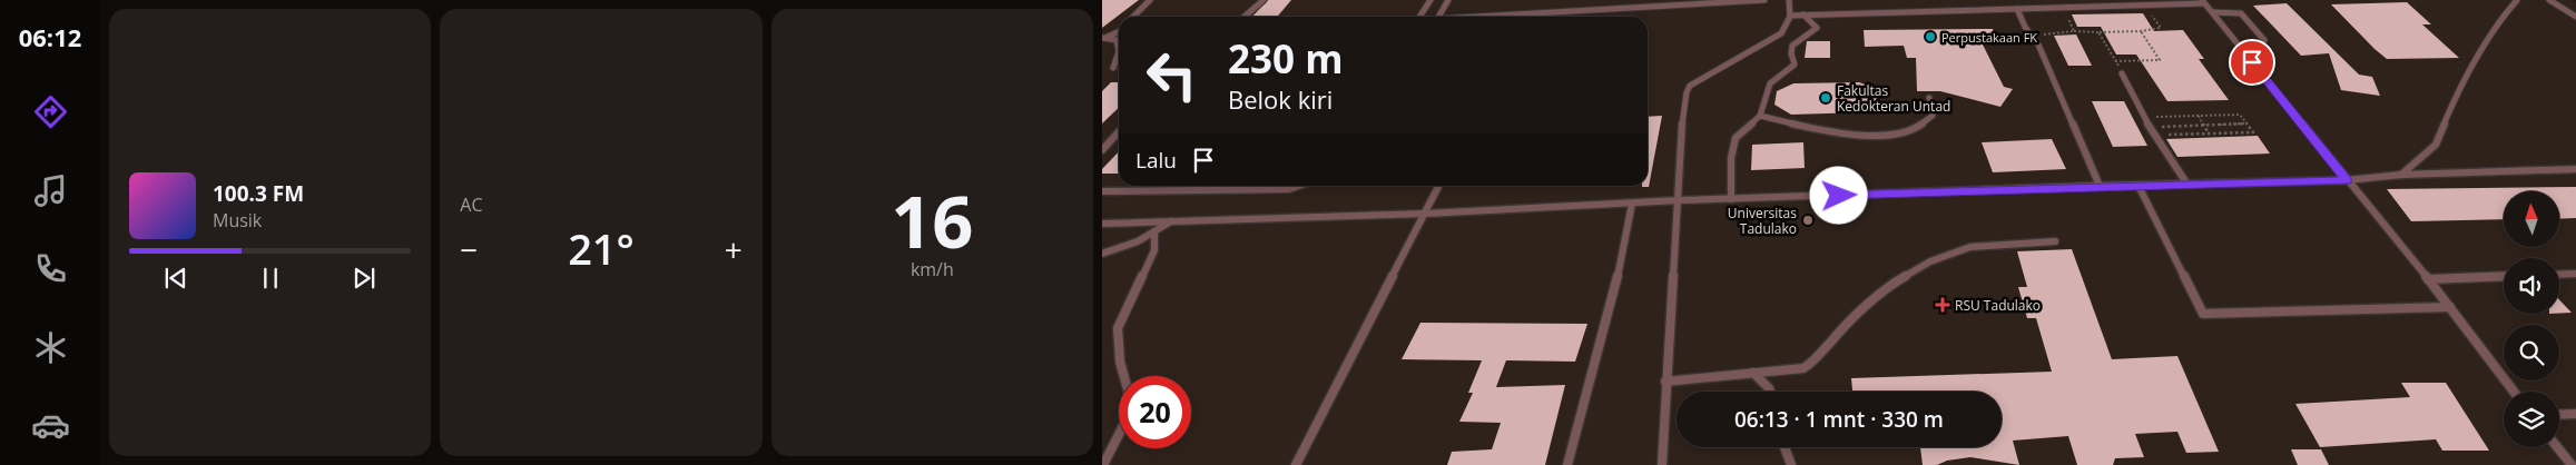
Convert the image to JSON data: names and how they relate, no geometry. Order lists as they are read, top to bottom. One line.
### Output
{"places":{"other":["Perpustakaan FK","Fakultas Kedokteran Untad","Universitas Tadulako"],"health":["RSU Tadulako"]},"north":"top","page":{"tabs":"06:12","tile":["AC",["16","km/h"]],"turn":["230 m","Belok kiri"],"then":"Lalu","song":["100.3 FM","Musik"],"heat":["−","21°","+"],"limit":"20","trip":"06:13 · 1 mnt · 330 m"}}
